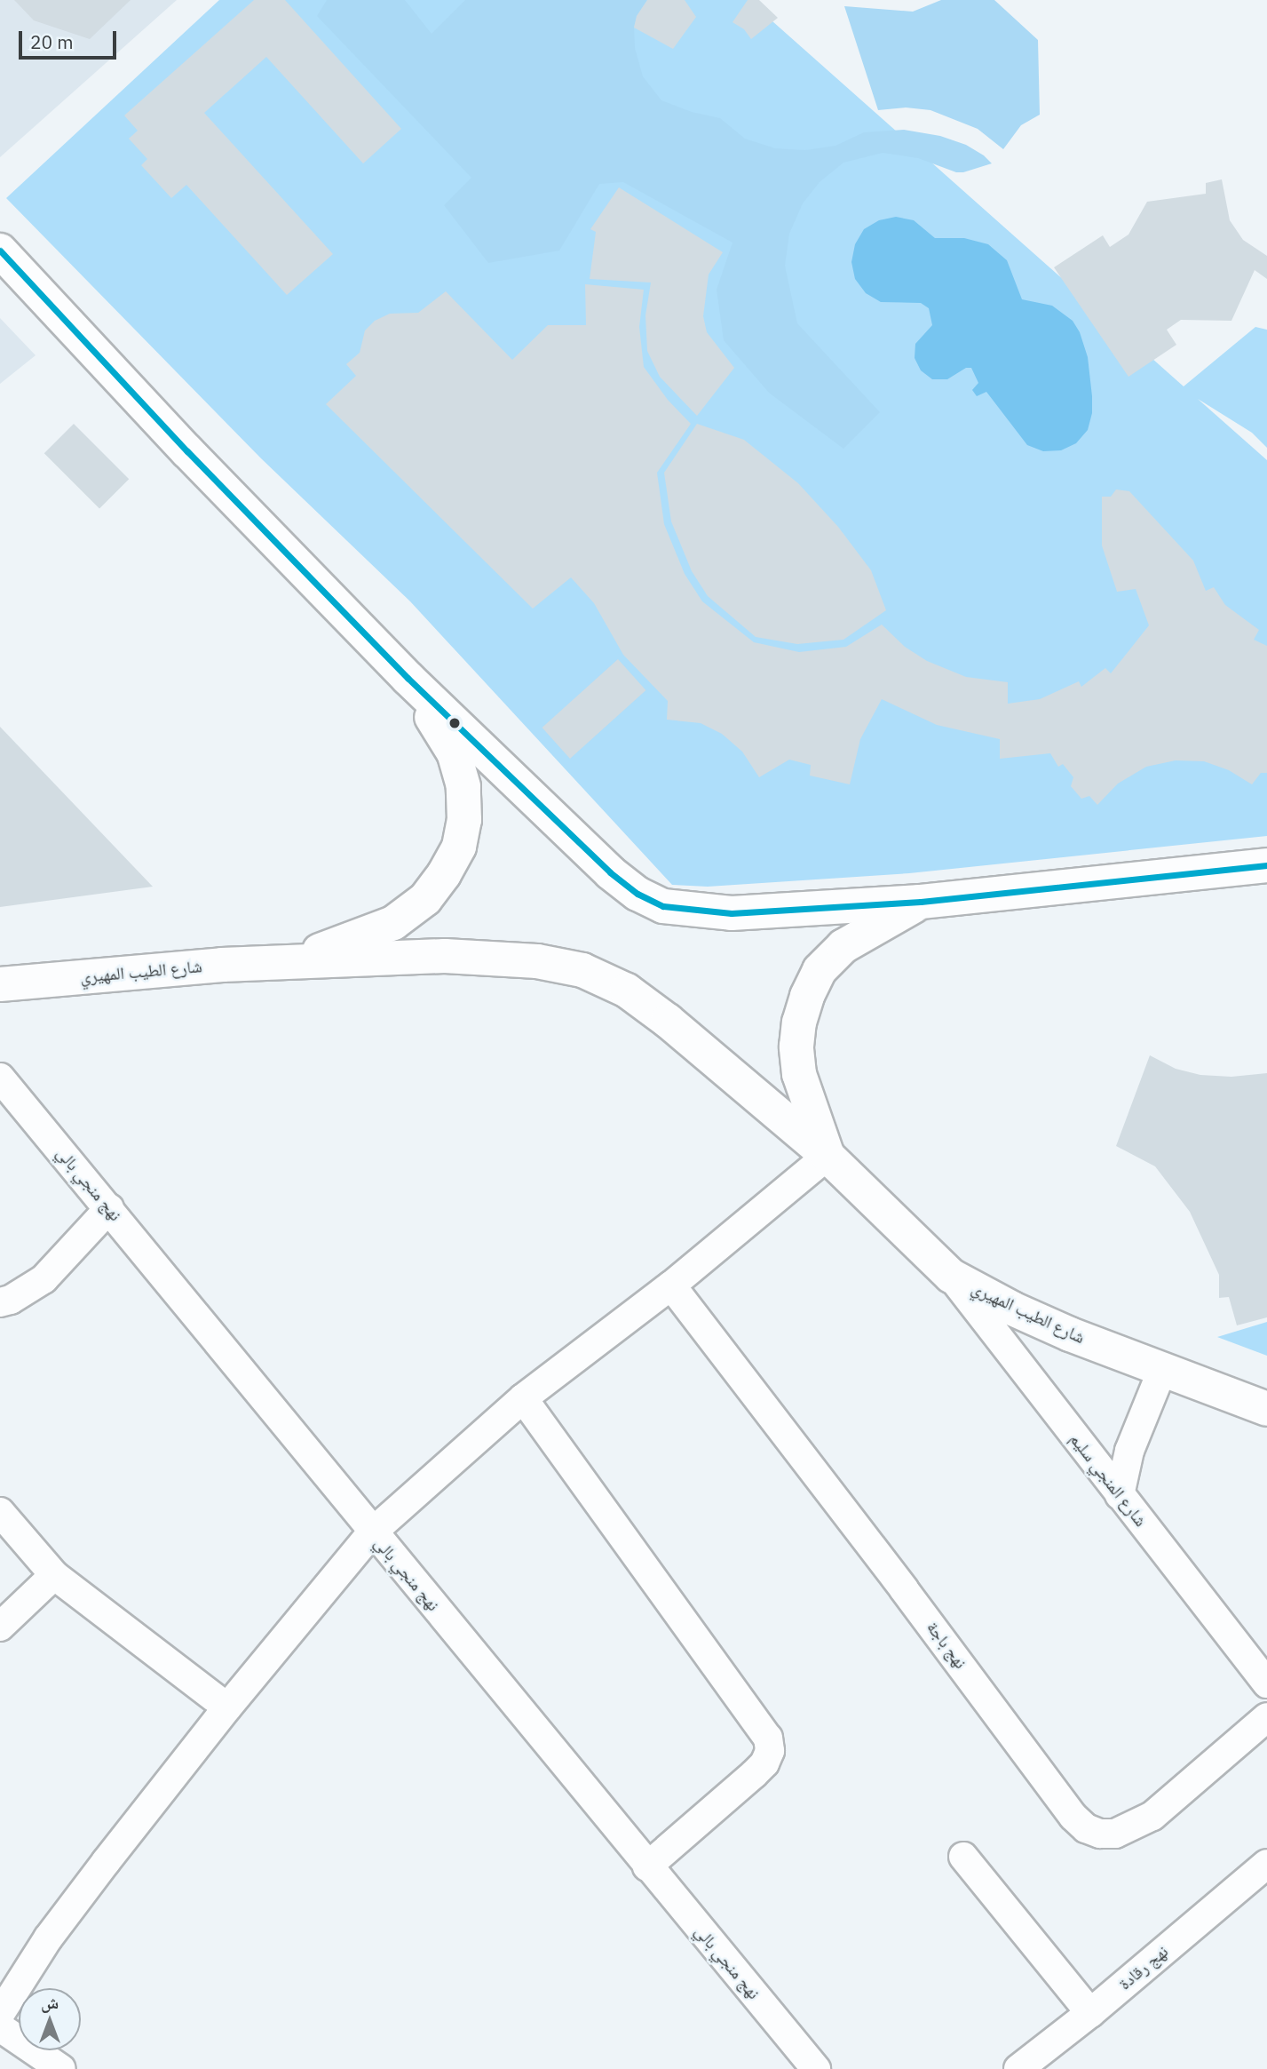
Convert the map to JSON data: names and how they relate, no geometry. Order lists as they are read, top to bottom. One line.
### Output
{"streets":{"main road":["شارع الطيب المهيري"],"street":["نهج منجي بالي","شارع المنجي سليم","نهج باجة","نهج رقادة"]},"crossings":[["شارع الطيب المهيري","شارع المنجي سليم"]],"scale_bar":"20 m","north":"top"}
